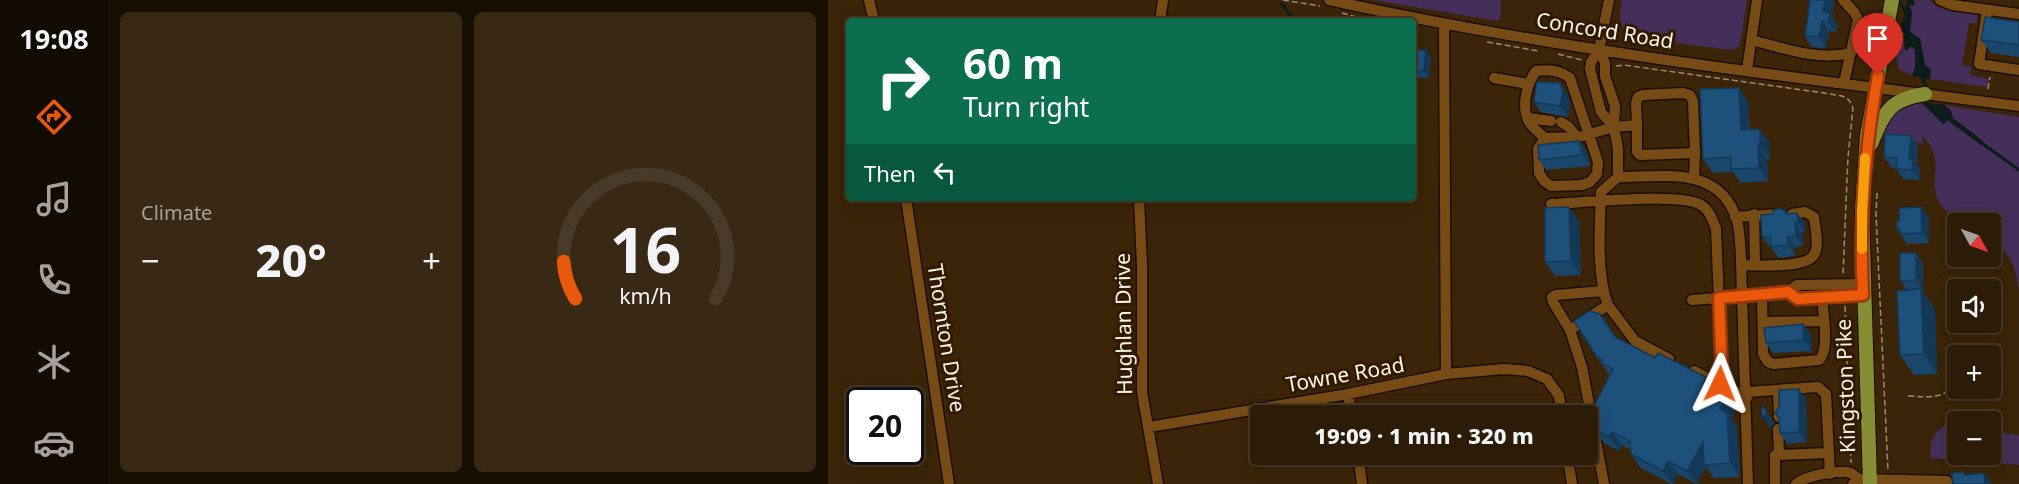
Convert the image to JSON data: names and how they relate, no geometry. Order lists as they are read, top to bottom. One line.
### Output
{"streets":{"main road":["Kingston Pike"],"street":["Concord Road","Hughlan Drive","Thornton Drive","Towne Road"]},"crossings":[["Concord Road","Kingston Pike"],["Hughlan Drive","Towne Road"]],"north":"bottom right","page":{"tabs":"19:08","tile":"Climate","turn":["60 m","Turn right"],"then":"Then","map_buttons":["+","−"],"heat":["−","20°","+"],"limit":"20","trip":"19:09 · 1 min · 320 m","gauge":["16","km/h"]}}
